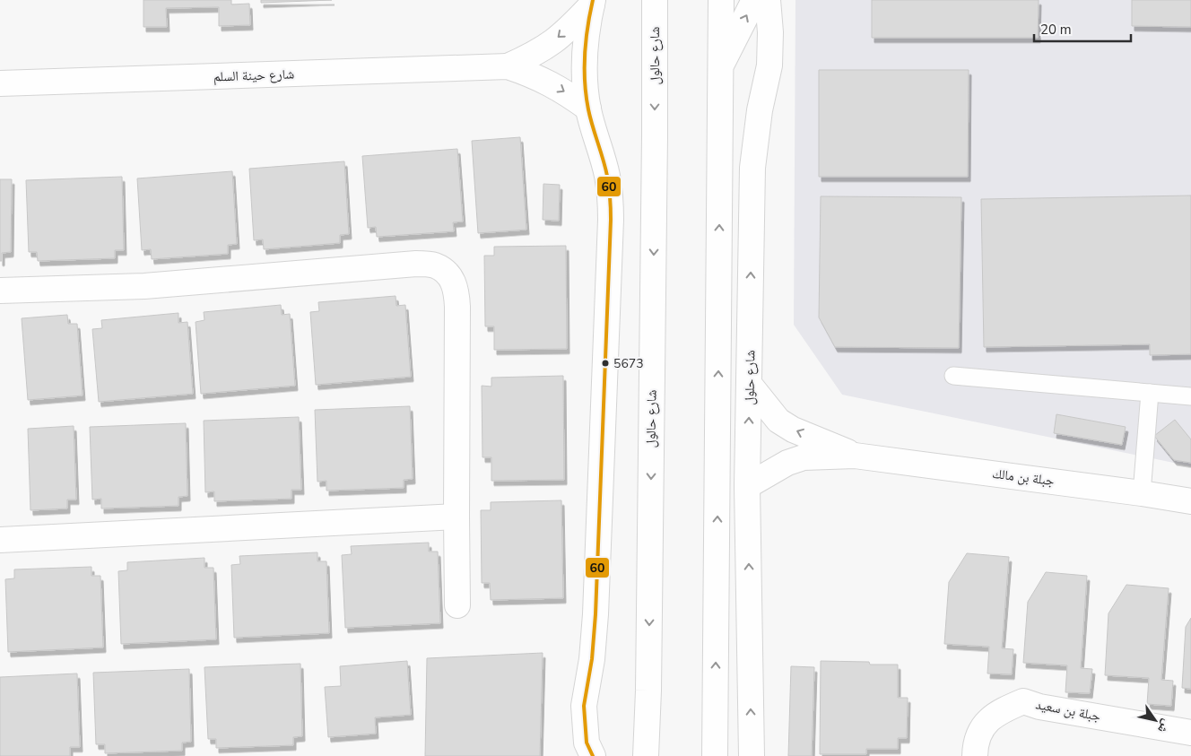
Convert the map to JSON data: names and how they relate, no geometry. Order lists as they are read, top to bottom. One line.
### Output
{"streets":{"street":["شارع حالول","شارع حينة السلم","شارع حلول","جبلة بن مالك","جبلة بن سعيد"]},"crossings":[["شارع حلول","جبلة بن مالك"]],"places":["5673"],"lines":["transit line 60"],"scale_bar":"20 m","north":"bottom right"}
